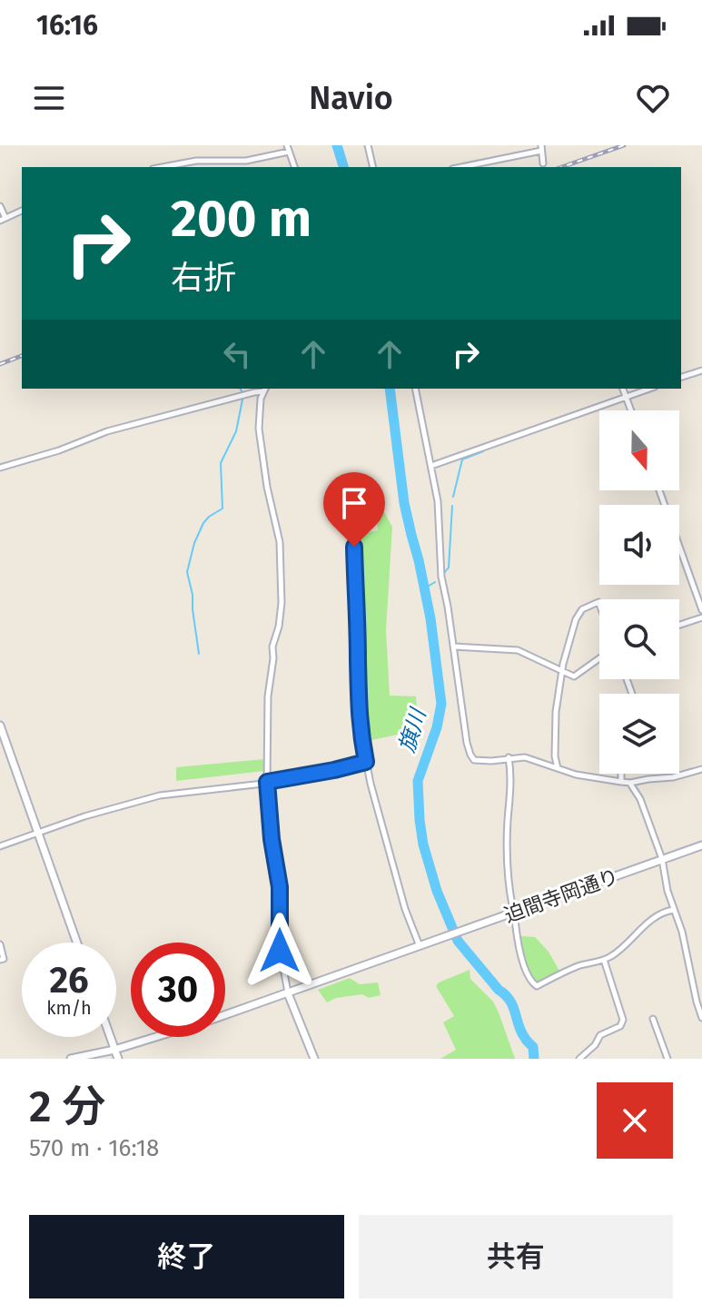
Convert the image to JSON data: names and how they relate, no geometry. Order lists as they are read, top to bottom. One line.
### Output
{"streets":{"street":["迫間寺岡通り"]},"water":["旗川"],"north":"bottom","page":{"status":"16:16","header":"Navio","turn":["200 m","右折"],"speed":"26 km/h","limit":"30","heading":["2 分","570 m · 16:18"],"buttons":["終了","共有"]}}
